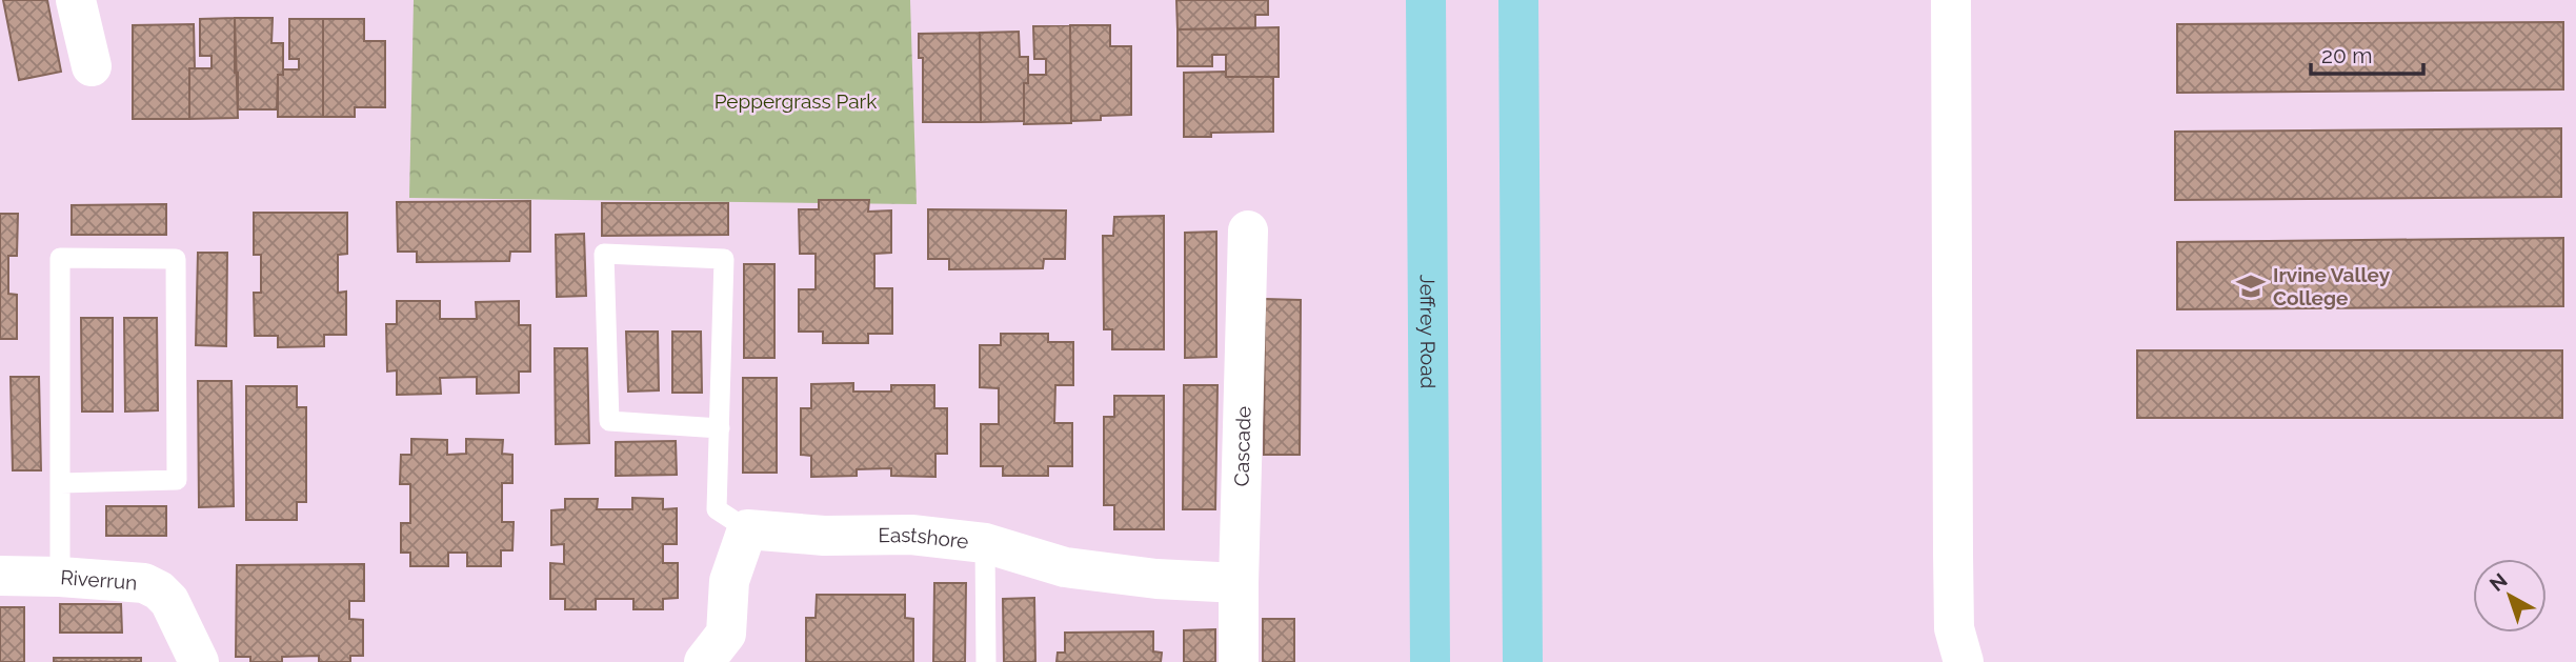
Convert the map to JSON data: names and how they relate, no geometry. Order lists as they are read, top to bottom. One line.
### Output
{"streets":{"main road":["Jeffrey Road"],"street":["Cascade","Eastshore","Riverrun"]},"crossings":[["Cascade","Eastshore"]],"parks":["Peppergrass Park"],"places":{"school or university":["Irvine Valley College"]},"scale_bar":"20 m","north":"top left"}
